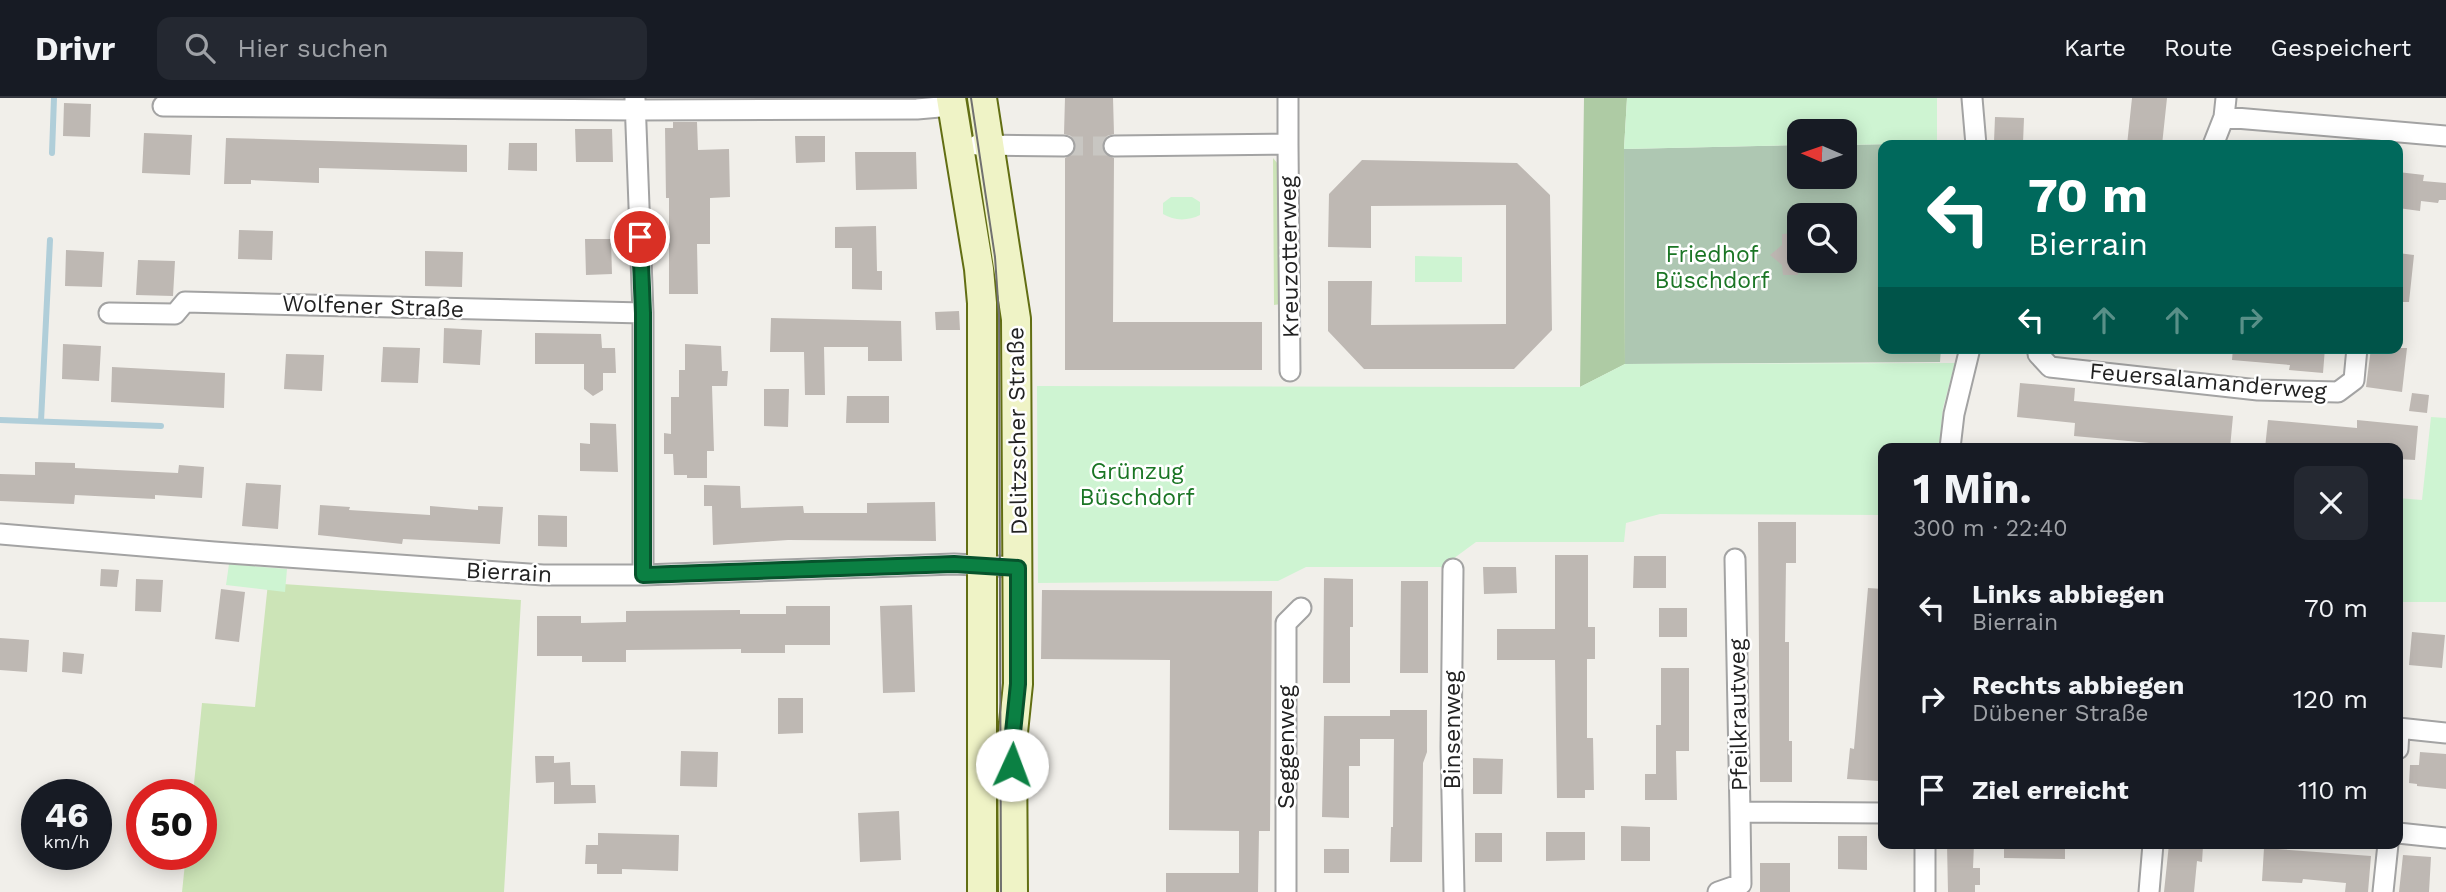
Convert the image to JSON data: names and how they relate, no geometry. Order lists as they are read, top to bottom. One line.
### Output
{"streets":{"main road":["Delitzscher Straße"],"street":["Kreuzotterweg","Wolfener Straße","Feuersalamanderweg","Bierrain","Pfeilkrautweg","Binsenweg","Seggenweg"]},"crossings":[["Delitzscher Straße","Bierrain"]],"parks":["Friedhof Büschdorf","Grünzug Büschdorf"],"north":"left","page":{"header":"Drivr","search":"Hier suchen","nav":["Karte","Route","Gespeichert"],"turn":["70 m","Bierrain"],"heading":["1 Min.","300 m · 22:40"],"list":[{"name":"Links abbiegen","note":"Bierrain","value":"70 m"},{"name":"Rechts abbiegen","note":"Dübener Straße","value":"120 m"},{"name":"Ziel erreicht","value":"110 m"}],"speed":"46 km/h","limit":"50"}}
